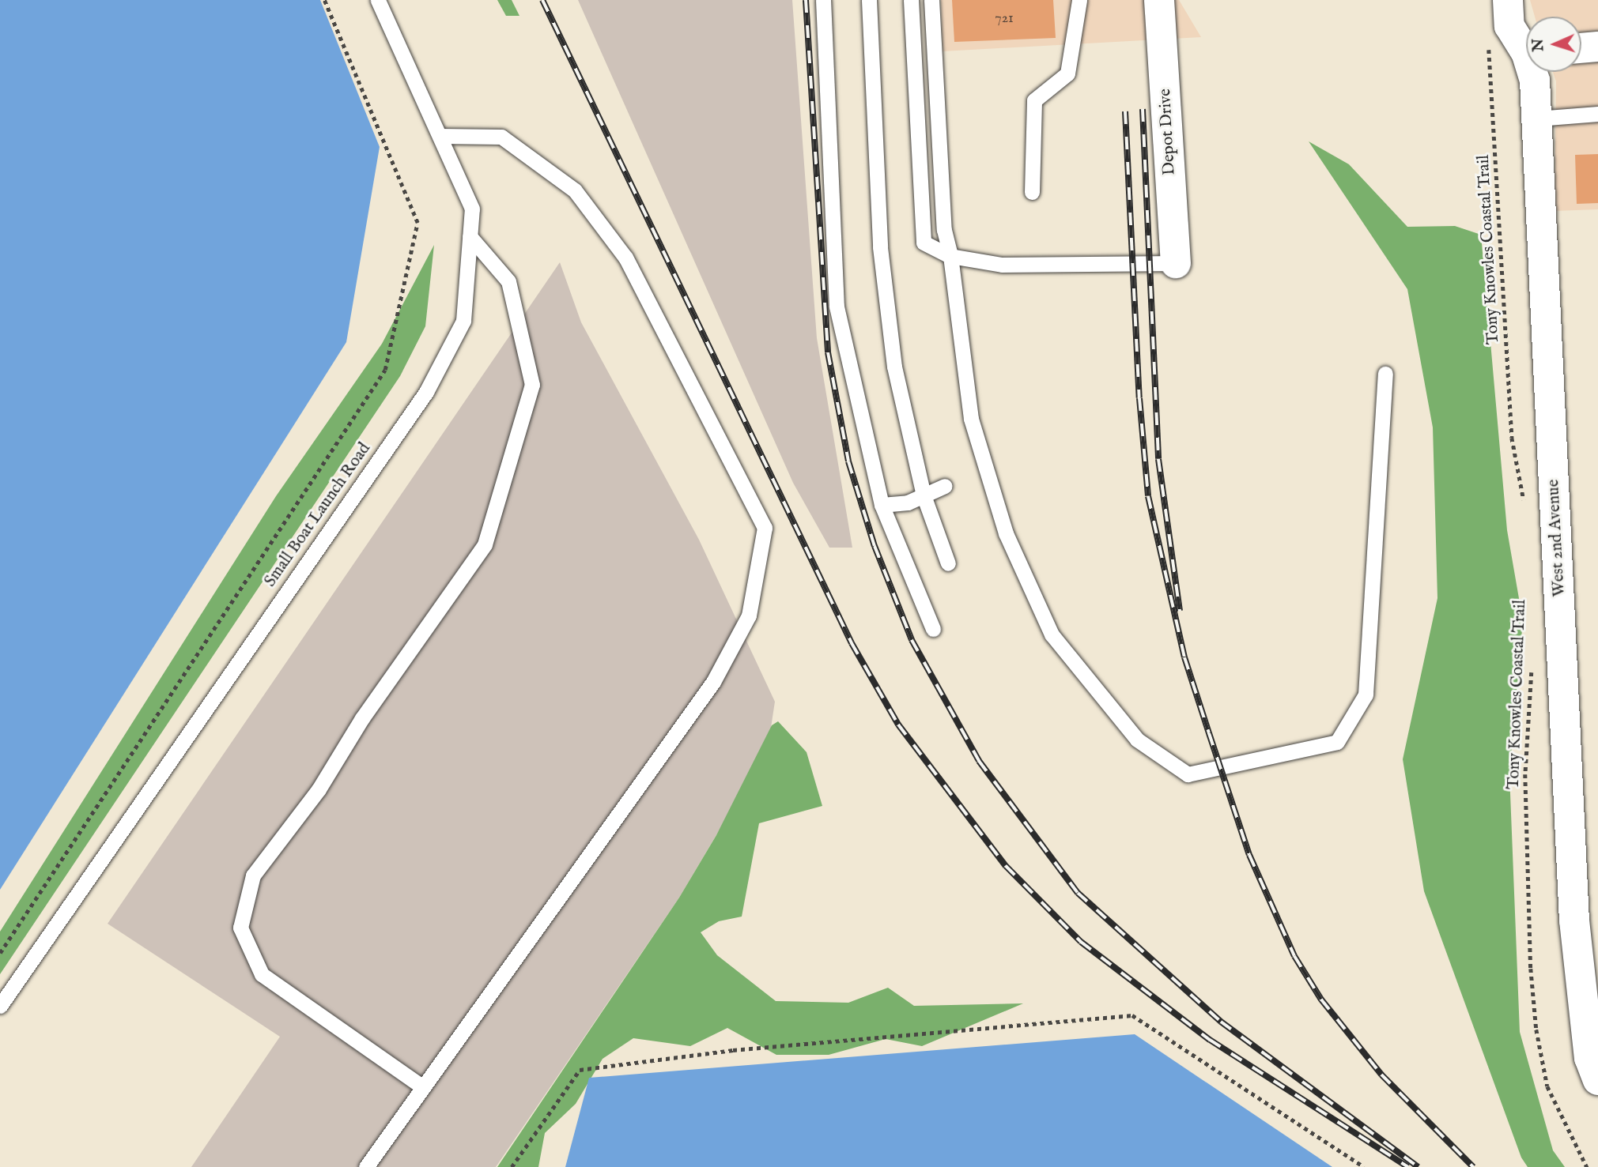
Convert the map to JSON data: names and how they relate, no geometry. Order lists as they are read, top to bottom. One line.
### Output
{"streets":{"street":["Depot Drive","West 2nd Avenue"],"lane":["Small Boat Launch Road"],"path":["Tony Knowles Coastal Trail"]},"house_numbers":["721"],"north":"left"}
